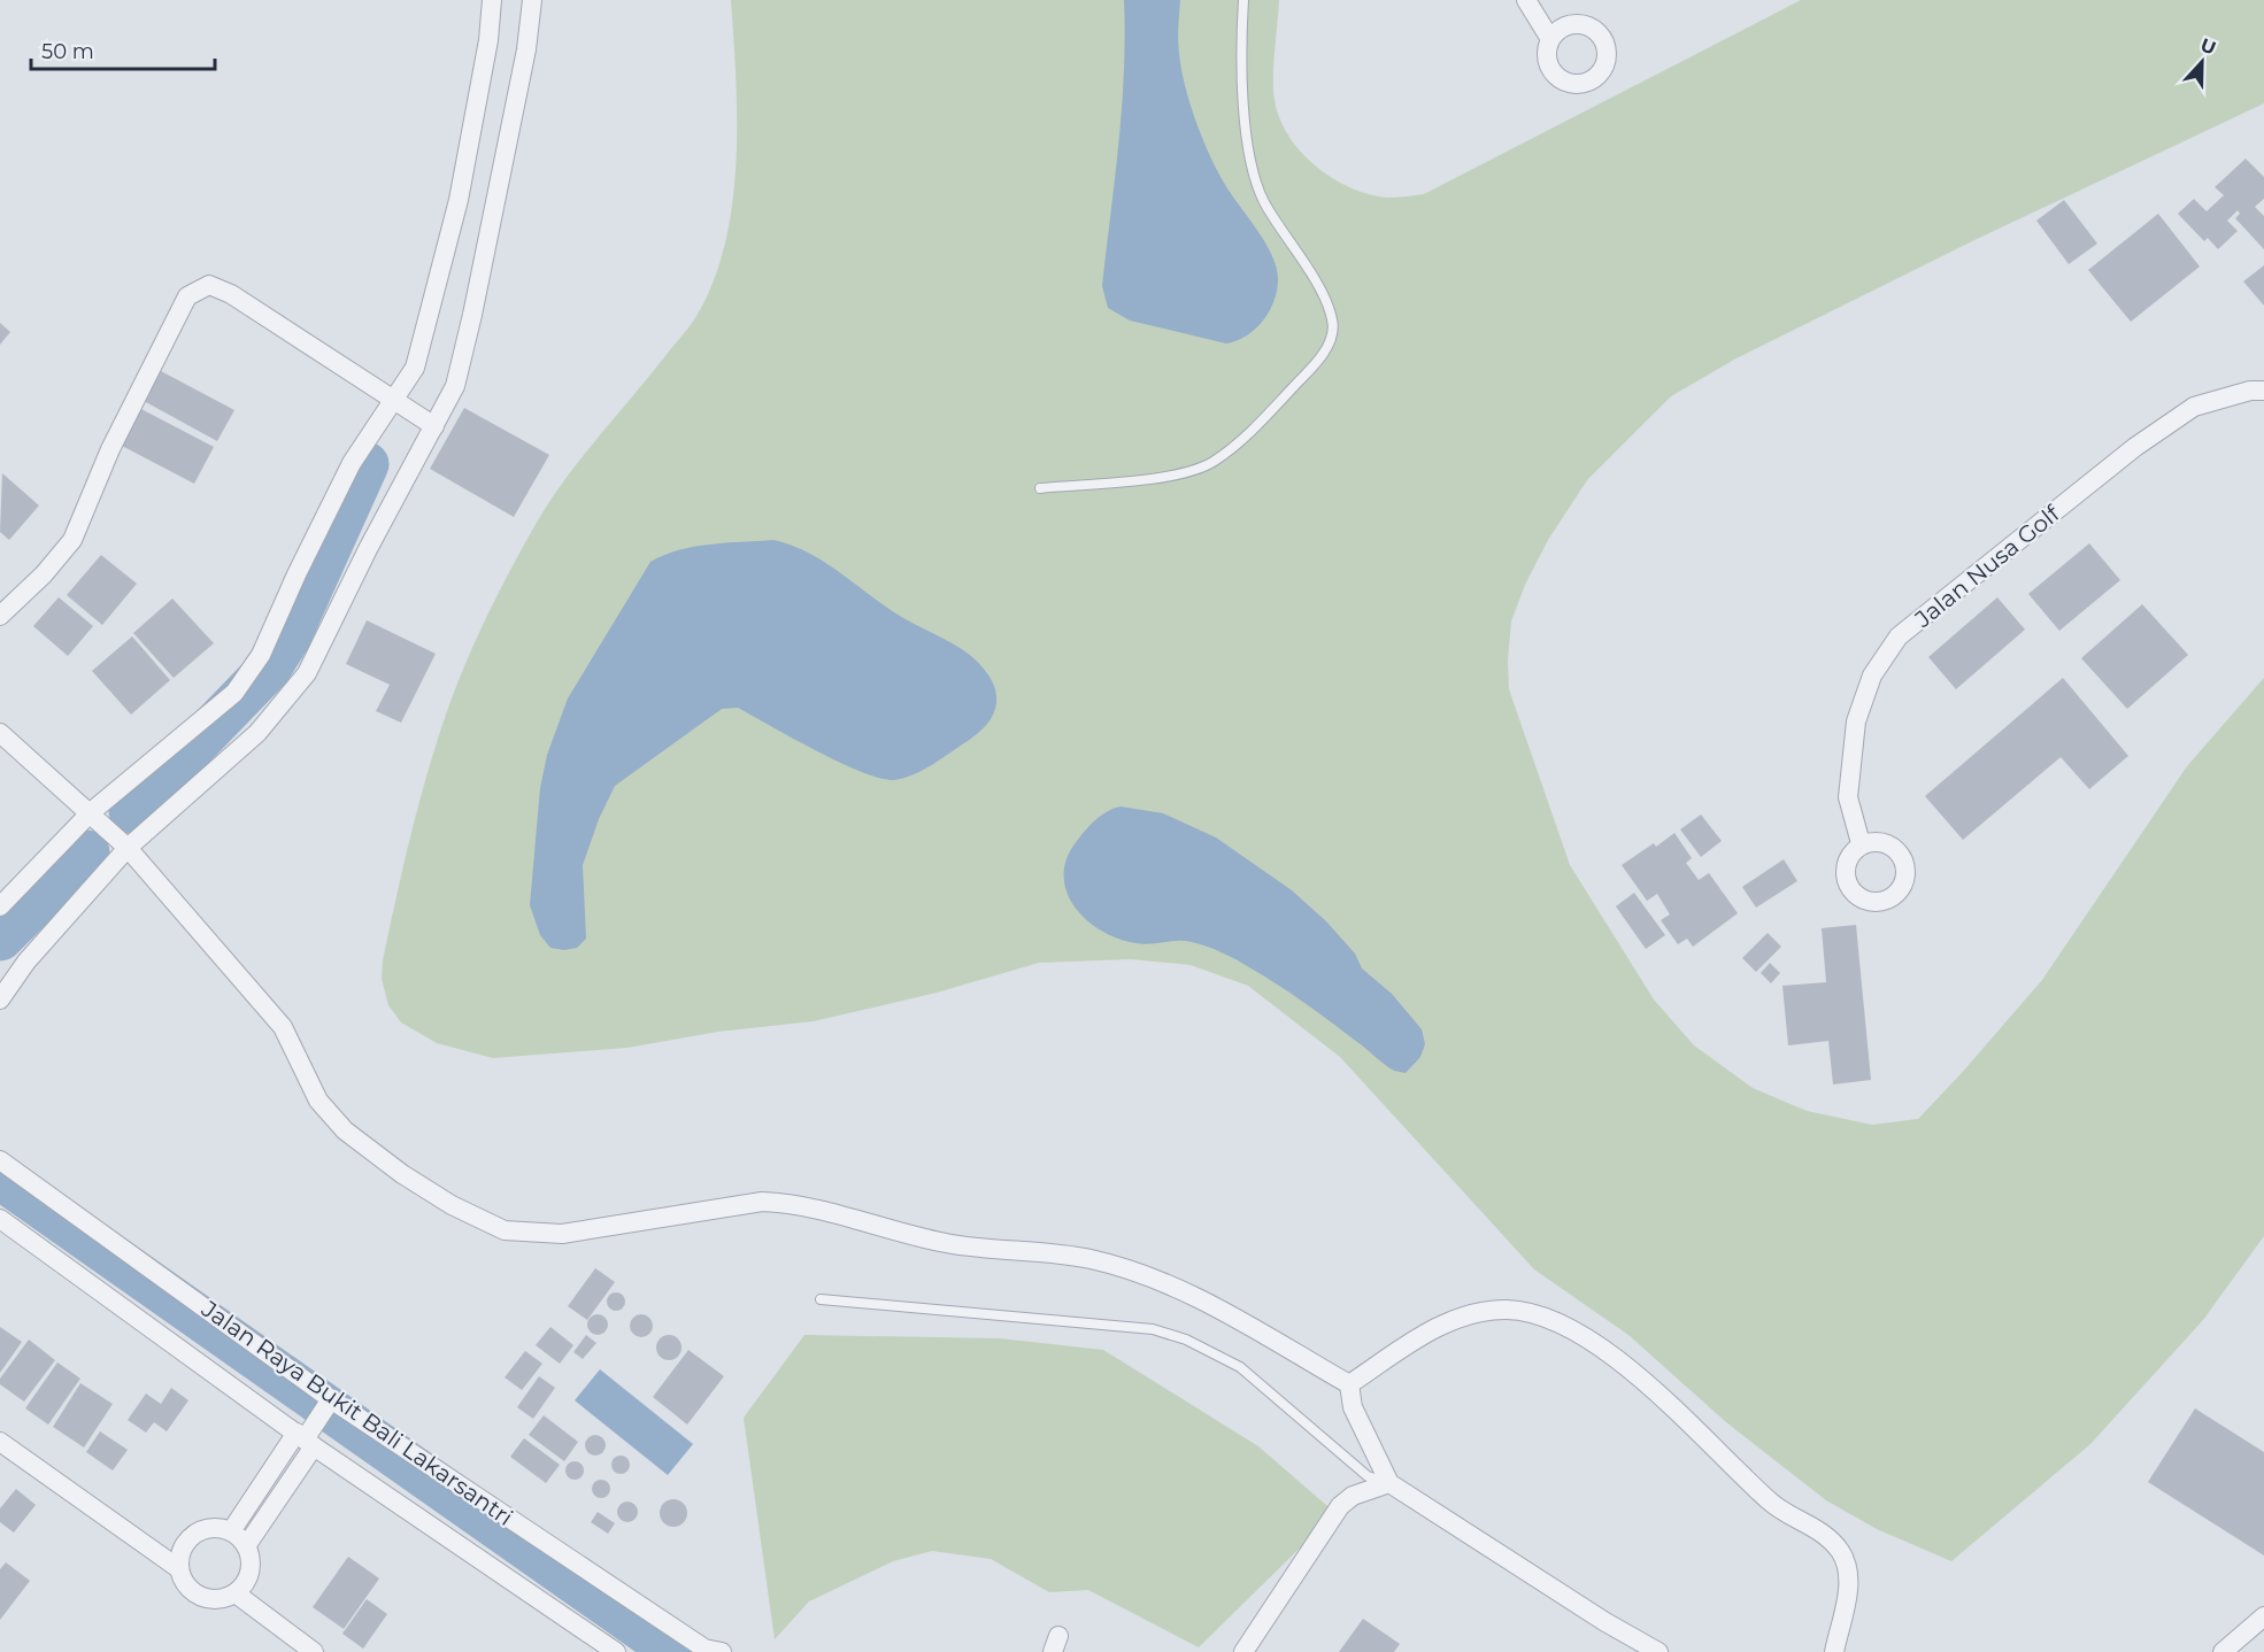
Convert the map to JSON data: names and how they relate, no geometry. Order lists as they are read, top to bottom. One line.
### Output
{"streets":{"street":["Jalan Nusa Golf","Jalan Raya Bukit Bali Lakarsantri"]},"scale_bar":"50 m","north":"top"}
